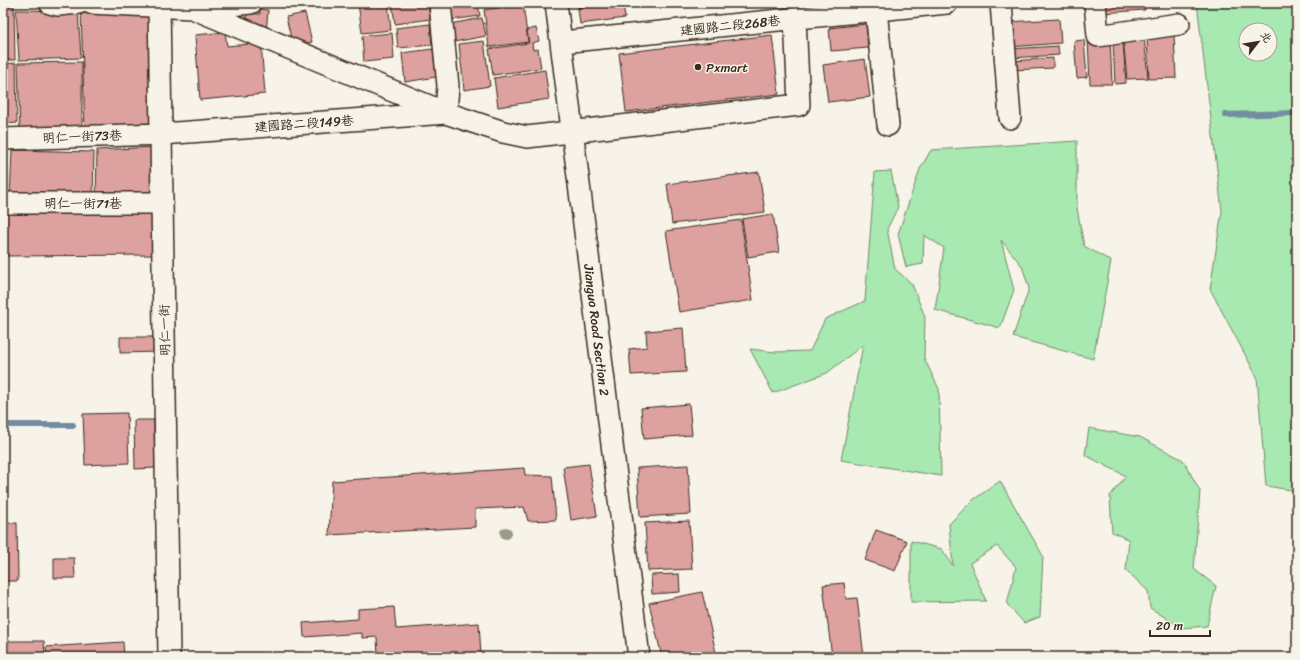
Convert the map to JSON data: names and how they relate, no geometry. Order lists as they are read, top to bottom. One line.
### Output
{"streets":{"street":["建國路二段268巷","建國路二段149巷","明仁一街73巷","明仁一街71巷","明仁一街","Jianguo Road Section 2"]},"crossings":[["建國路二段268巷","Jianguo Road Section 2"],["建國路二段149巷","明仁一街73巷"],["建國路二段149巷","明仁一街"],["明仁一街73巷","明仁一街"],["明仁一街71巷","明仁一街"]],"places":["Pxmart"],"scale_bar":"20 m","north":"top right"}
